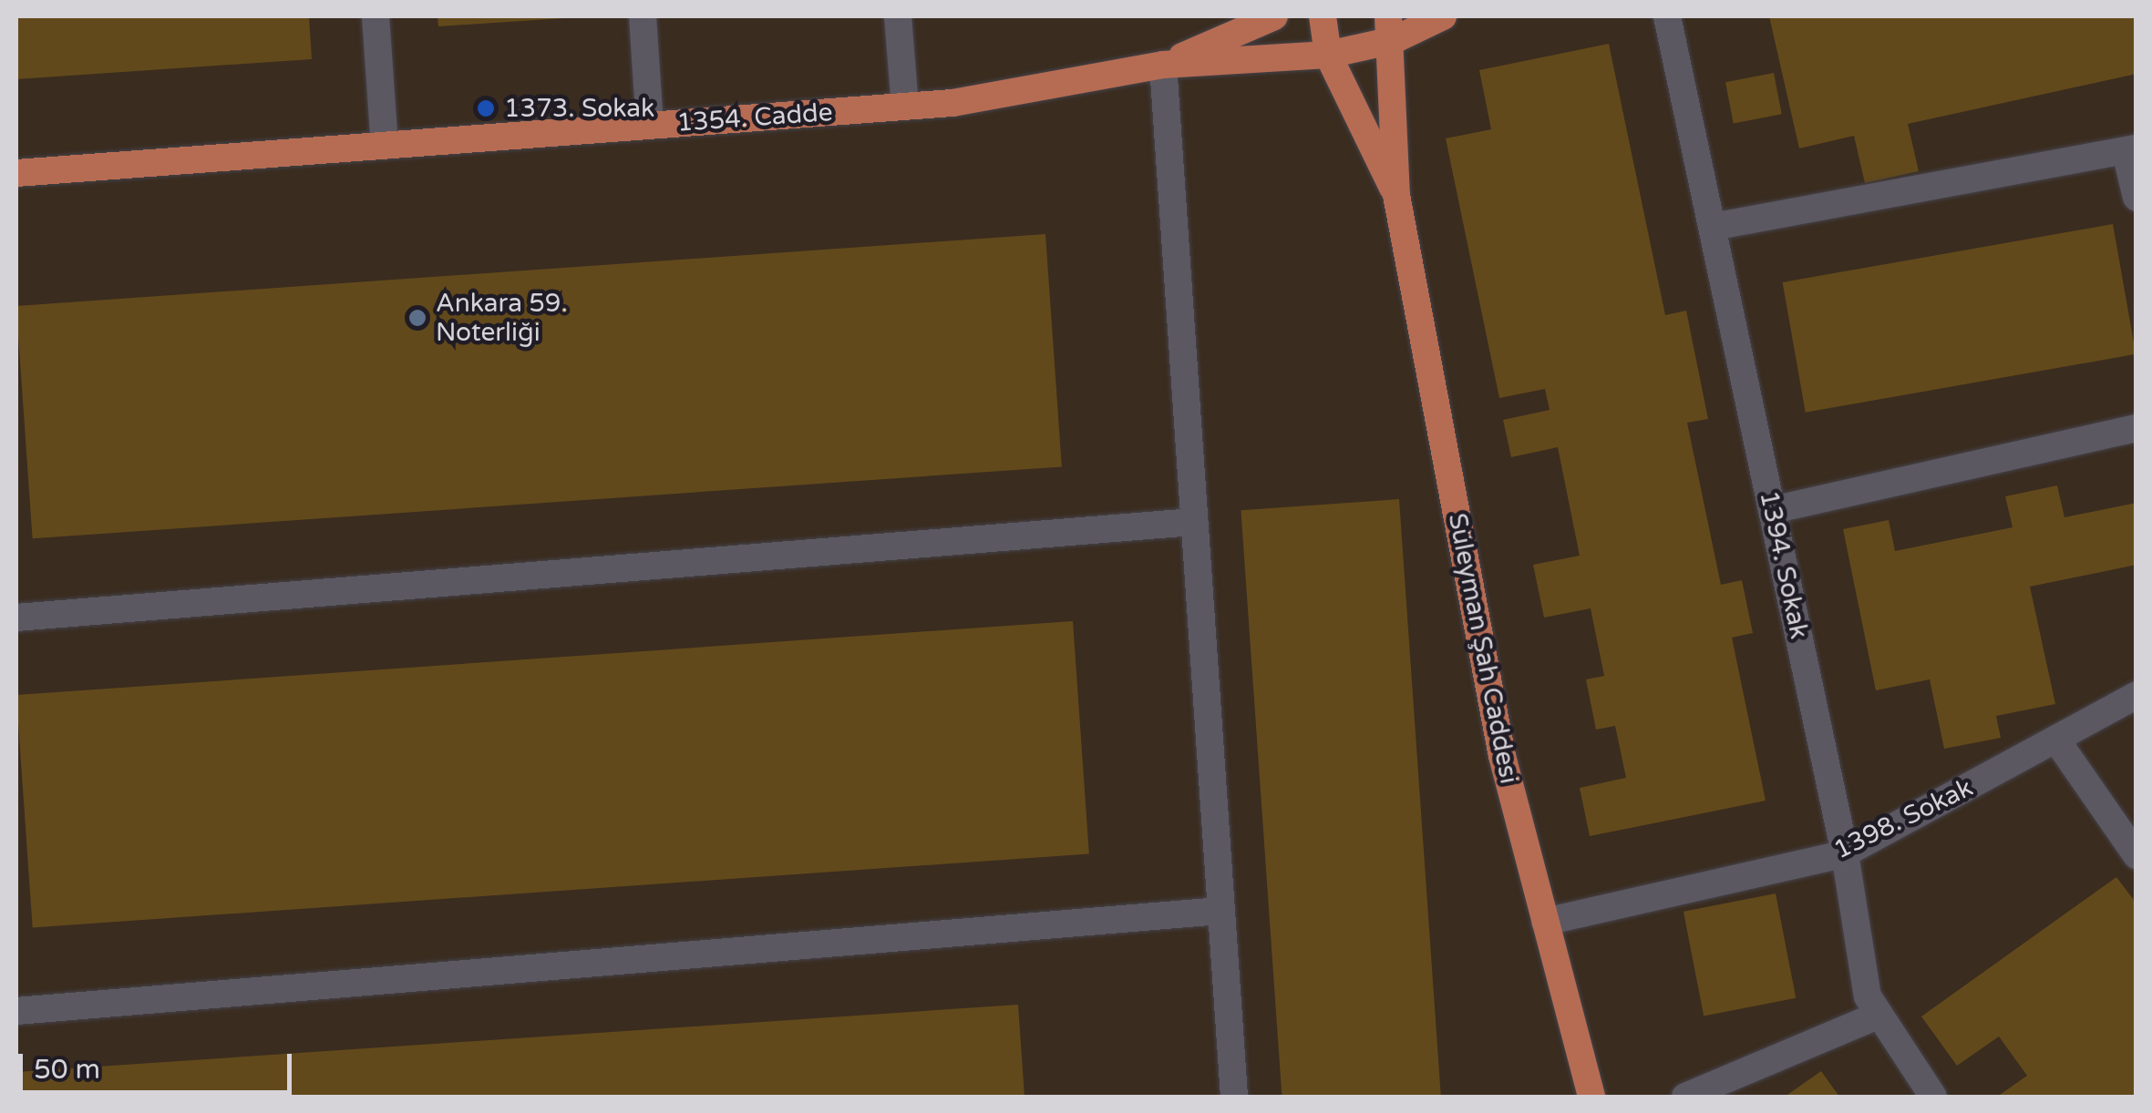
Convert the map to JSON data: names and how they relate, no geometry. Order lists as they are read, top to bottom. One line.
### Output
{"streets":{"main road":["1354. Cadde","Süleyman Şah Caddesi"],"lane":["1394. Sokak","1398. Sokak"]},"crossings":[["1394. Sokak","1398. Sokak"],["Süleyman Şah Caddesi","1398. Sokak"]],"places":["1373. Sokak","Ankara 59. Noterliği"],"scale_bar":"50 m"}
